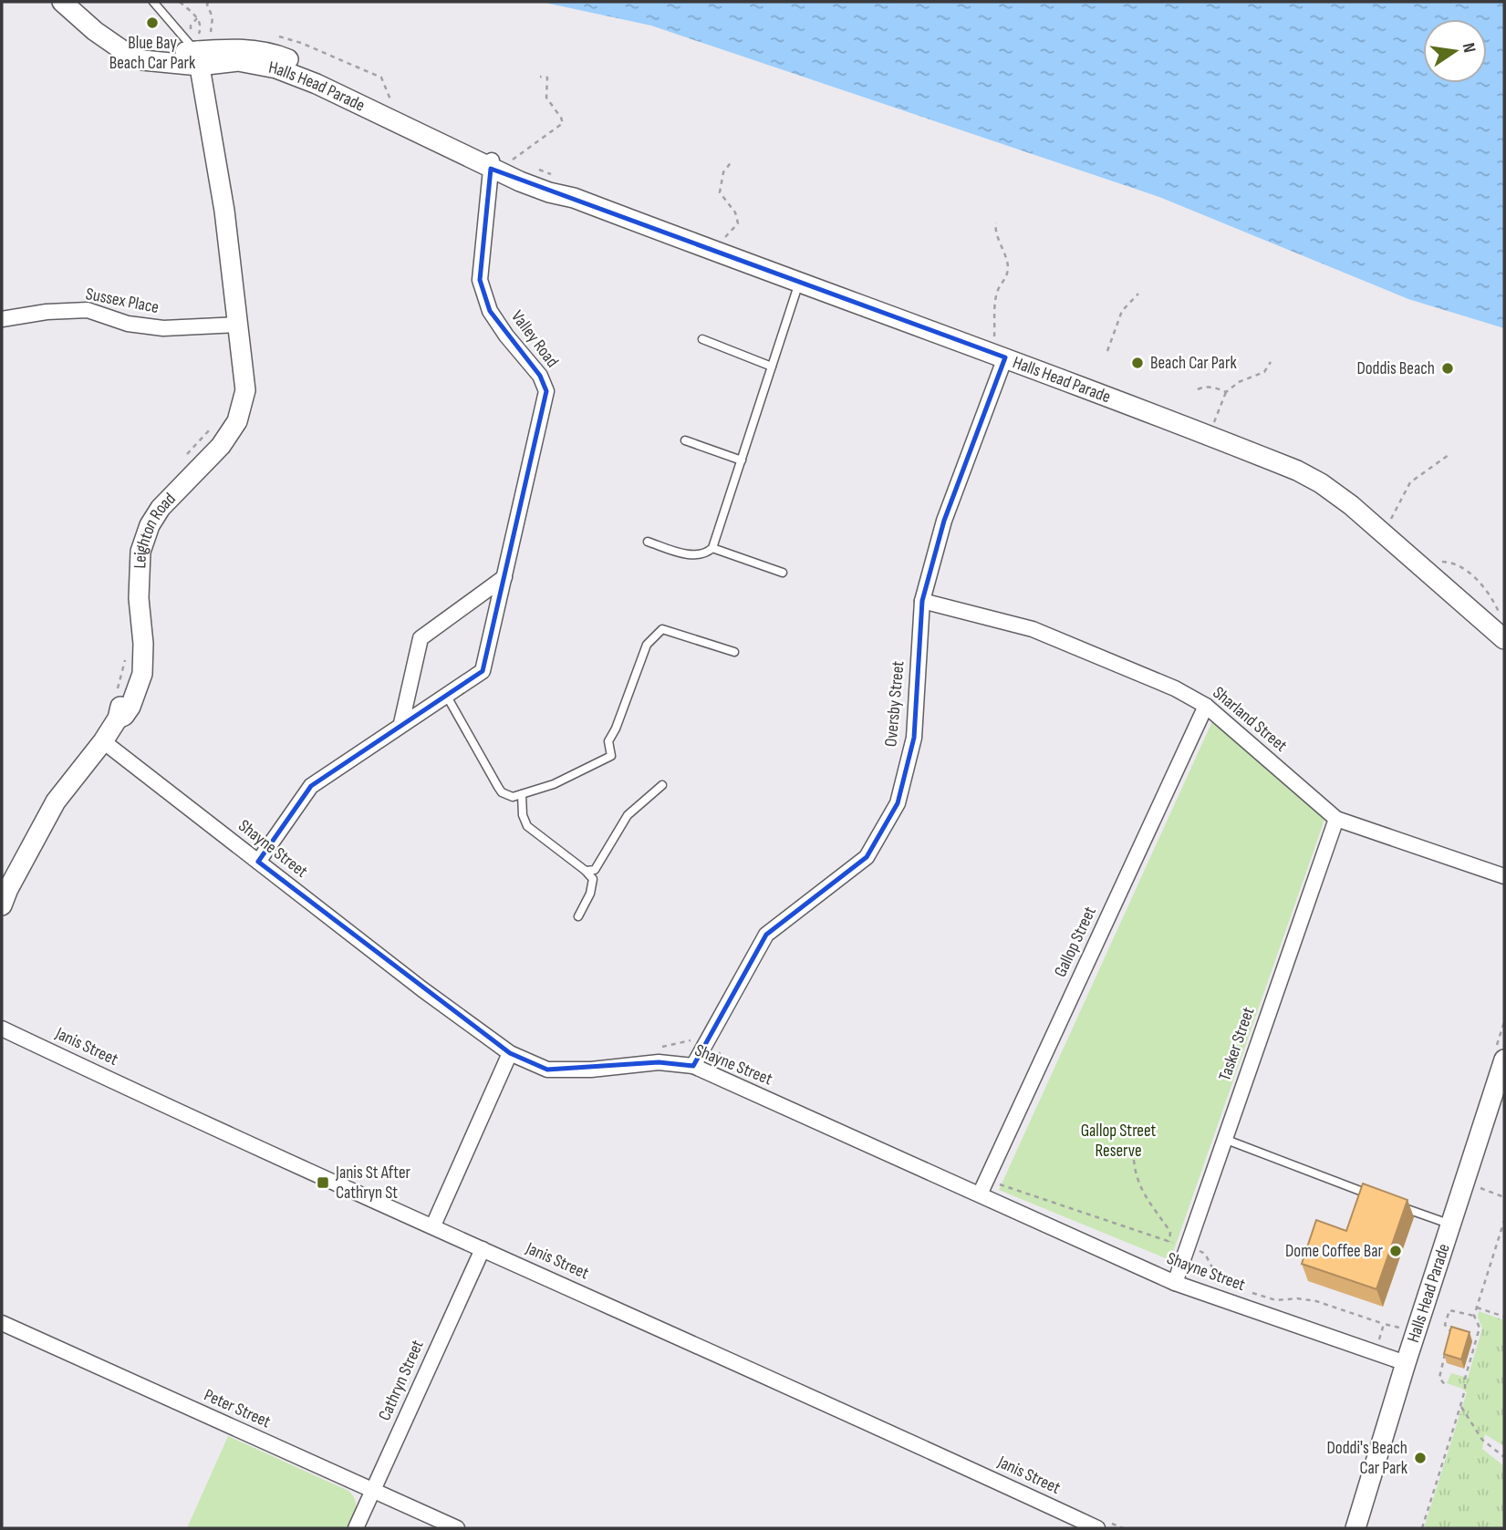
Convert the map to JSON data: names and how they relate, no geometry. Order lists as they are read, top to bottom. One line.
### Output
{"streets":{"street":["Halls Head Parade","Sussex Place","Valley Road","Leighton Road","Oversby Street","Sharland Street","Shayne Street","Gallop Street","Tasker Street","Janis Street","Cathryn Street","Peter Street"]},"crossings":[["Halls Head Parade","Valley Road"],["Halls Head Parade","Leighton Road"],["Halls Head Parade","Oversby Street"],["Halls Head Parade","Shayne Street"],["Sussex Place","Leighton Road"],["Valley Road","Shayne Street"],["Leighton Road","Shayne Street"],["Oversby Street","Sharland Street"],["Oversby Street","Shayne Street"],["Sharland Street","Gallop Street"],["Sharland Street","Tasker Street"],["Shayne Street","Gallop Street"],["Shayne Street","Tasker Street"],["Janis Street","Cathryn Street"],["Cathryn Street","Peter Street"]],"parks":["Gallop Street Reserve"],"places":{"other":["Blue Bay Beach Car Park","Beach Car Park","Doddis Beach","Dome Coffee Bar","Doddi's Beach Car Park"],"transit":["Janis St After Cathryn St"]},"north":"right"}
